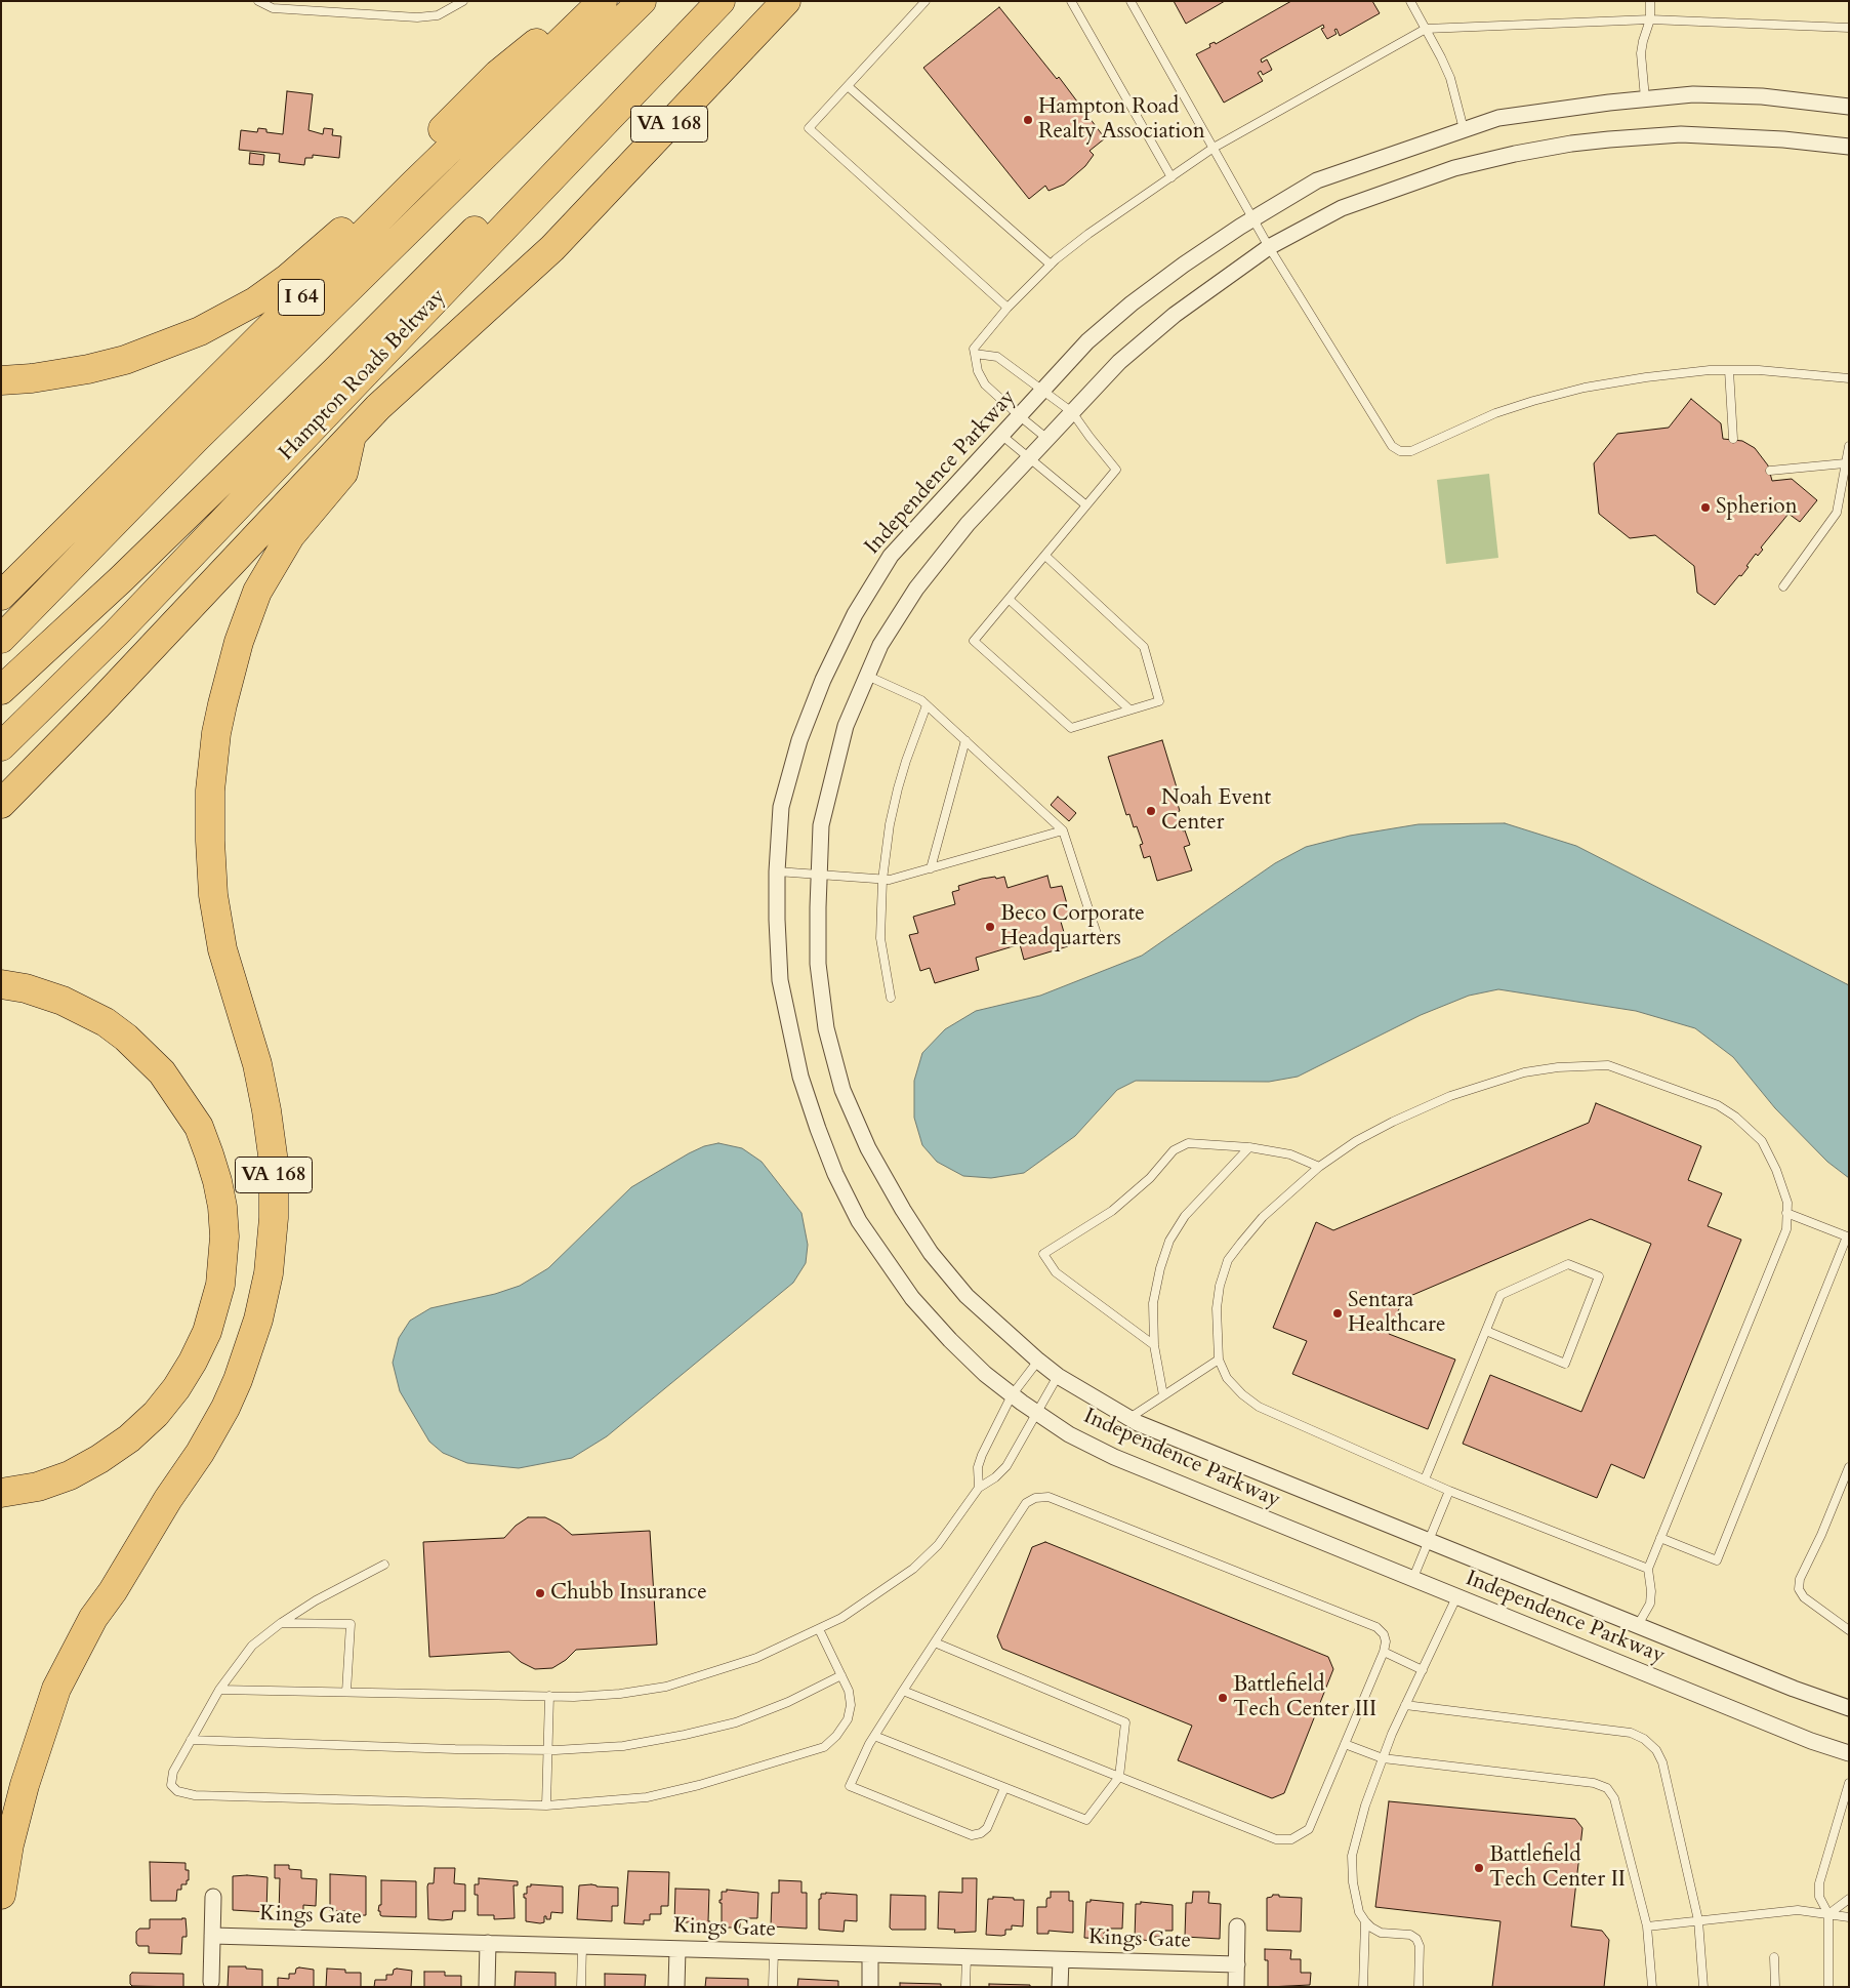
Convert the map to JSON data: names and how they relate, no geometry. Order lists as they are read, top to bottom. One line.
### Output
{"streets":{"highway":["VA 168","I 64","Hampton Roads Beltway"],"street":["Independence Parkway","Kings Gate"]},"places":["Hampton Road Realty Association","Spherion","Noah Event Center","Beco Corporate Headquarters","Sentara Healthcare","Chubb Insurance","Battlefield Tech Center III","Battlefield Tech Center II"]}
